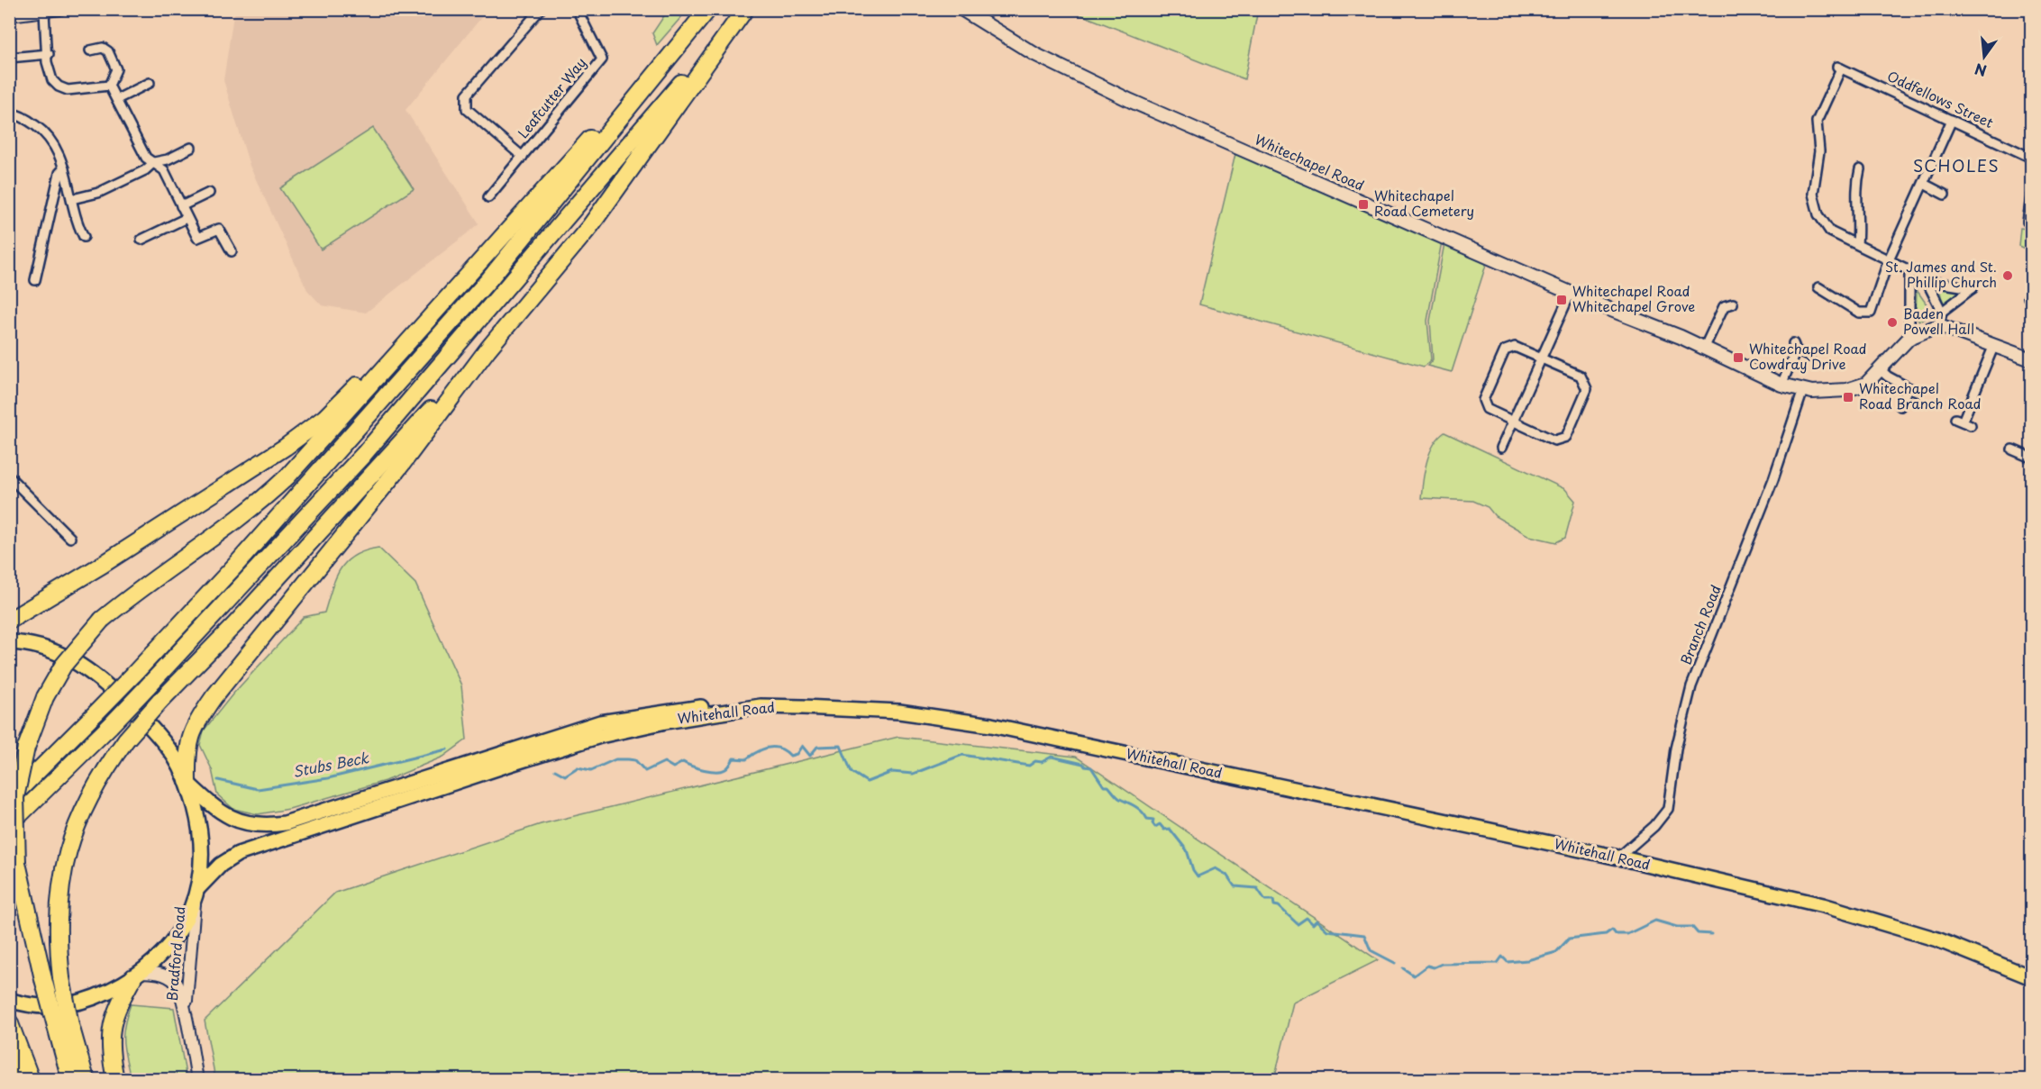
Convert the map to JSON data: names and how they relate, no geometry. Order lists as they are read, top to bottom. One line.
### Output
{"streets":{"highway":["Whitehall Road"],"main road":["Whitechapel Road"],"street":["Leafcutter Way","Oddfellows Street","Branch Road","Bradford Road"]},"crossings":[["Whitechapel Road","Branch Road"],["Branch Road","Whitehall Road"],["Whitehall Road","Bradford Road"]],"districts":["SCHOLES"],"water":["Stubs Beck"],"places":{"transit":["Whitechapel Road Cemetery","Whitechapel Road Whitechapel Grove","Whitechapel Road Cowdray Drive","Whitechapel Road Branch Road"],"other":["St. James and St. Phillip Church","Baden Powell Hall"]},"north":"bottom"}
